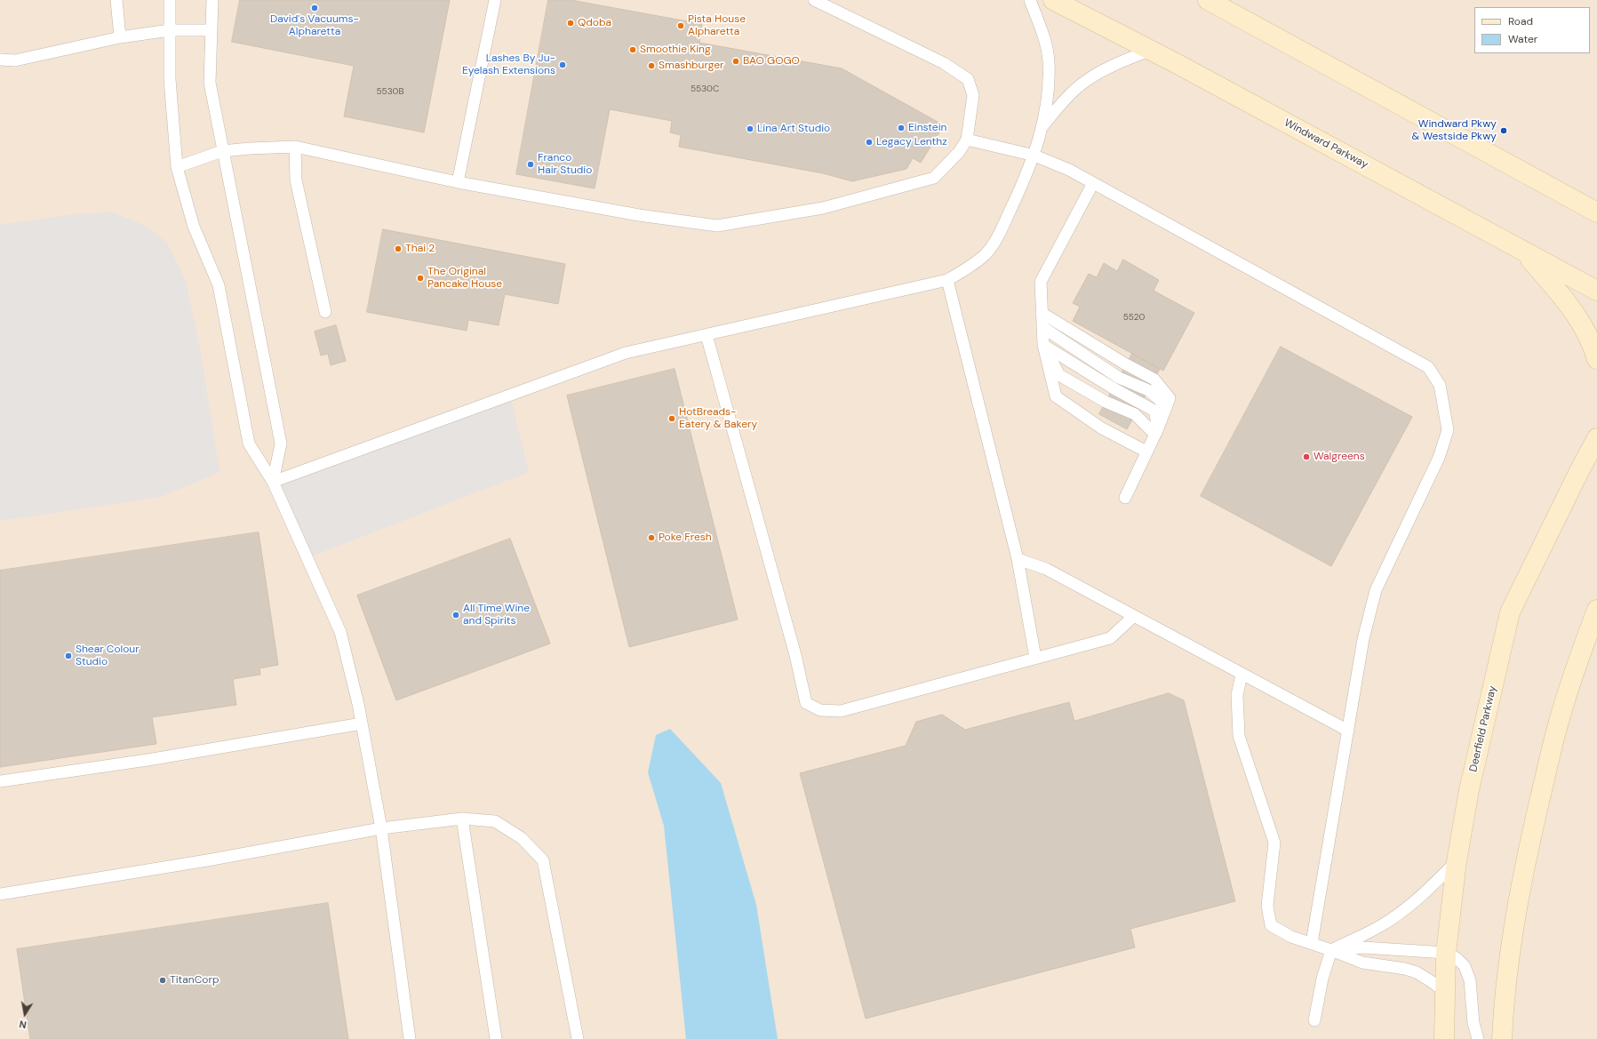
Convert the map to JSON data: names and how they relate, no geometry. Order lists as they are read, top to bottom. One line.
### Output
{"streets":{"main road":["Windward Parkway","Deerfield Parkway"]},"places":["David's Vacuums- Alpharetta","Qdoba","Pista House Alpharetta","Smoothie King","BAO GOGO","Lashes By Ju- Eyelash Extensions","Smashburger","Einstein","Lina Art Studio","Windward Pkwy & Westside Pkwy","Legacy Lenthz","Franco Hair Studio","Thai 2","The Original Pancake House","HotBreads- Eatery & Bakery","Walgreens","Poke Fresh","All Time Wine and Spirits","Shear Colour Studio","TitanCorp"],"house_numbers":["5530C","5530B","5520"],"legend":["Road","Water"],"north":"bottom"}
